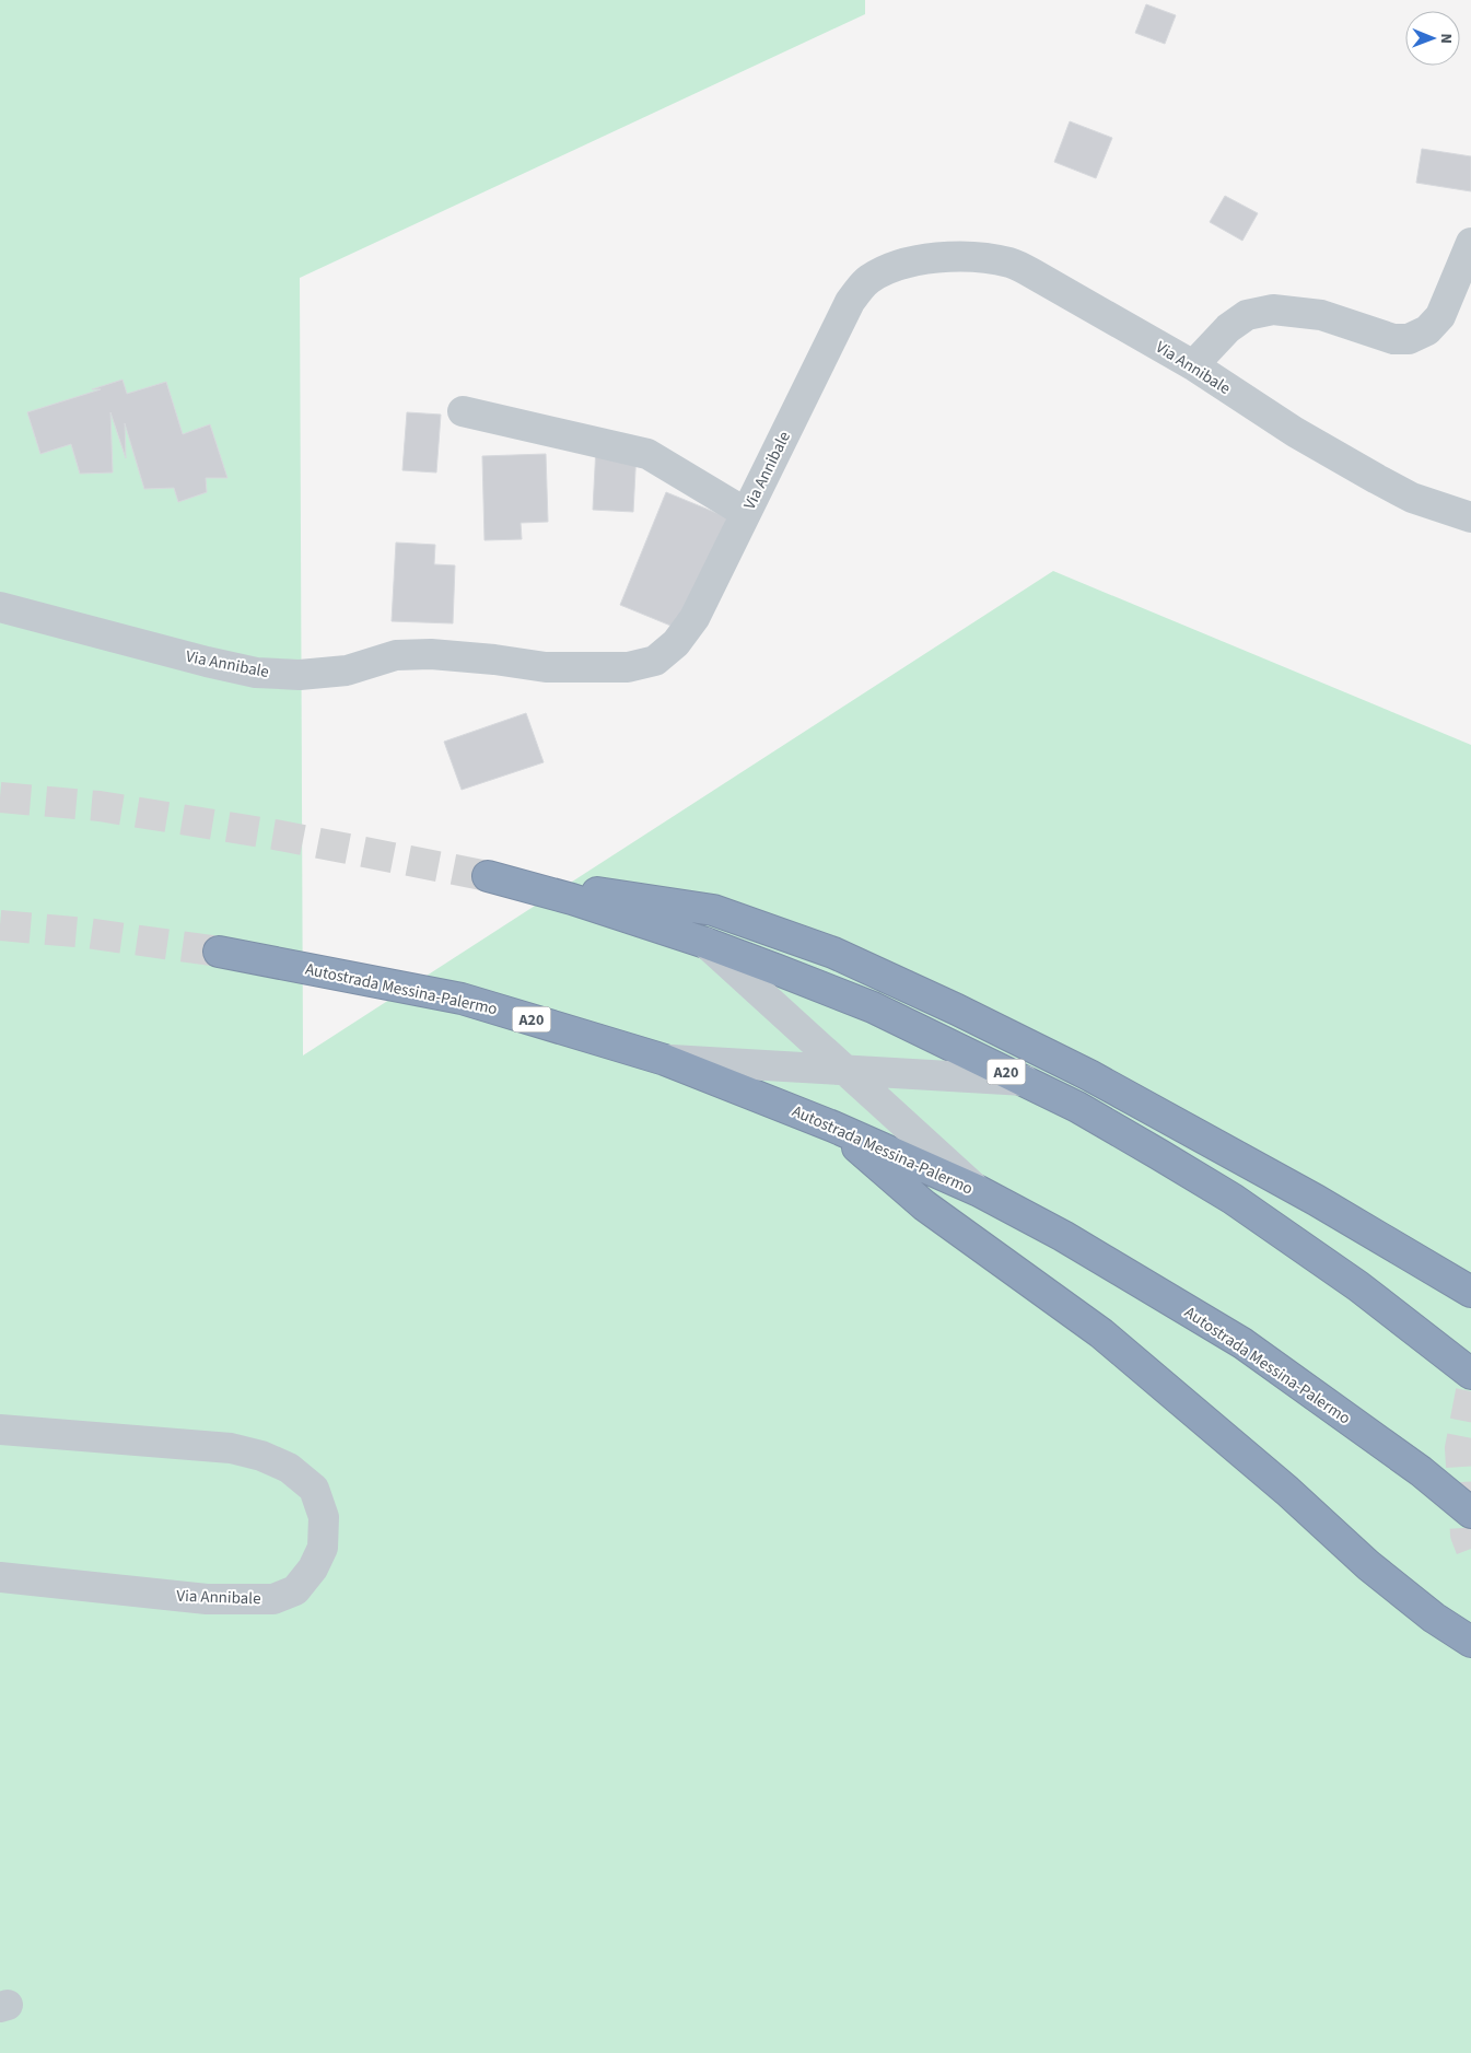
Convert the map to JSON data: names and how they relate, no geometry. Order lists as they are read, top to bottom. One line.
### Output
{"streets":{"highway":["Autostrada Messina-Palermo","A20"],"street":["Via Annibale"]},"north":"right"}
